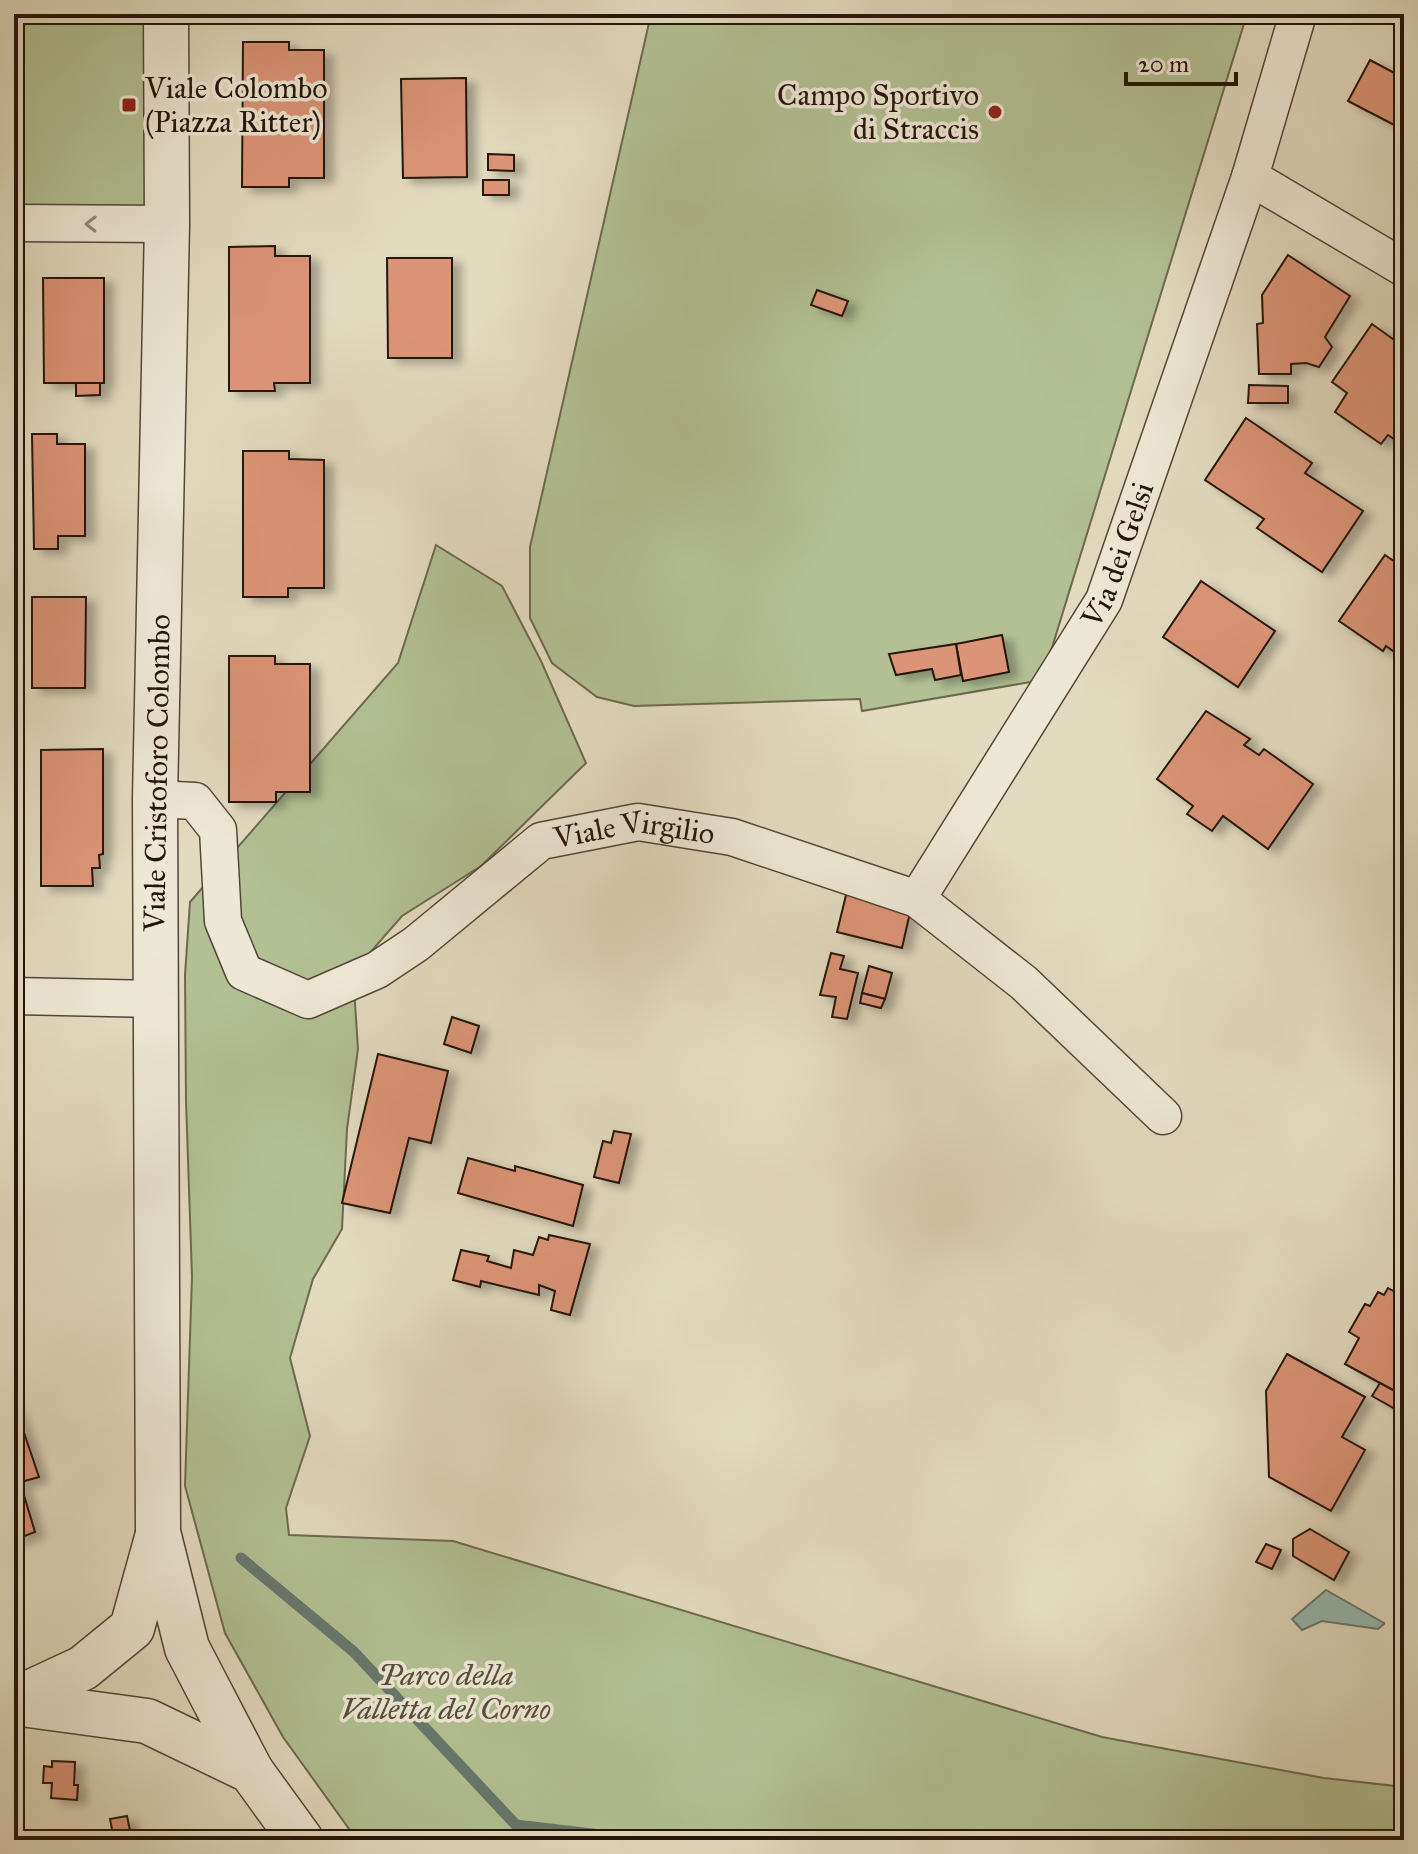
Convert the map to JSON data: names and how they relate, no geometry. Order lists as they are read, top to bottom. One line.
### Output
{"streets":{"street":["Via dei Gelsi","Viale Cristoforo Colombo","Viale Virgilio"]},"crossings":[["Via dei Gelsi","Viale Virgilio"],["Viale Cristoforo Colombo","Viale Virgilio"]],"parks":["Parco della Valletta del Corno"],"places":{"transit":["Viale Colombo (Piazza Ritter)"],"other":["Campo Sportivo di Straccis"]},"scale_bar":"20 m"}
